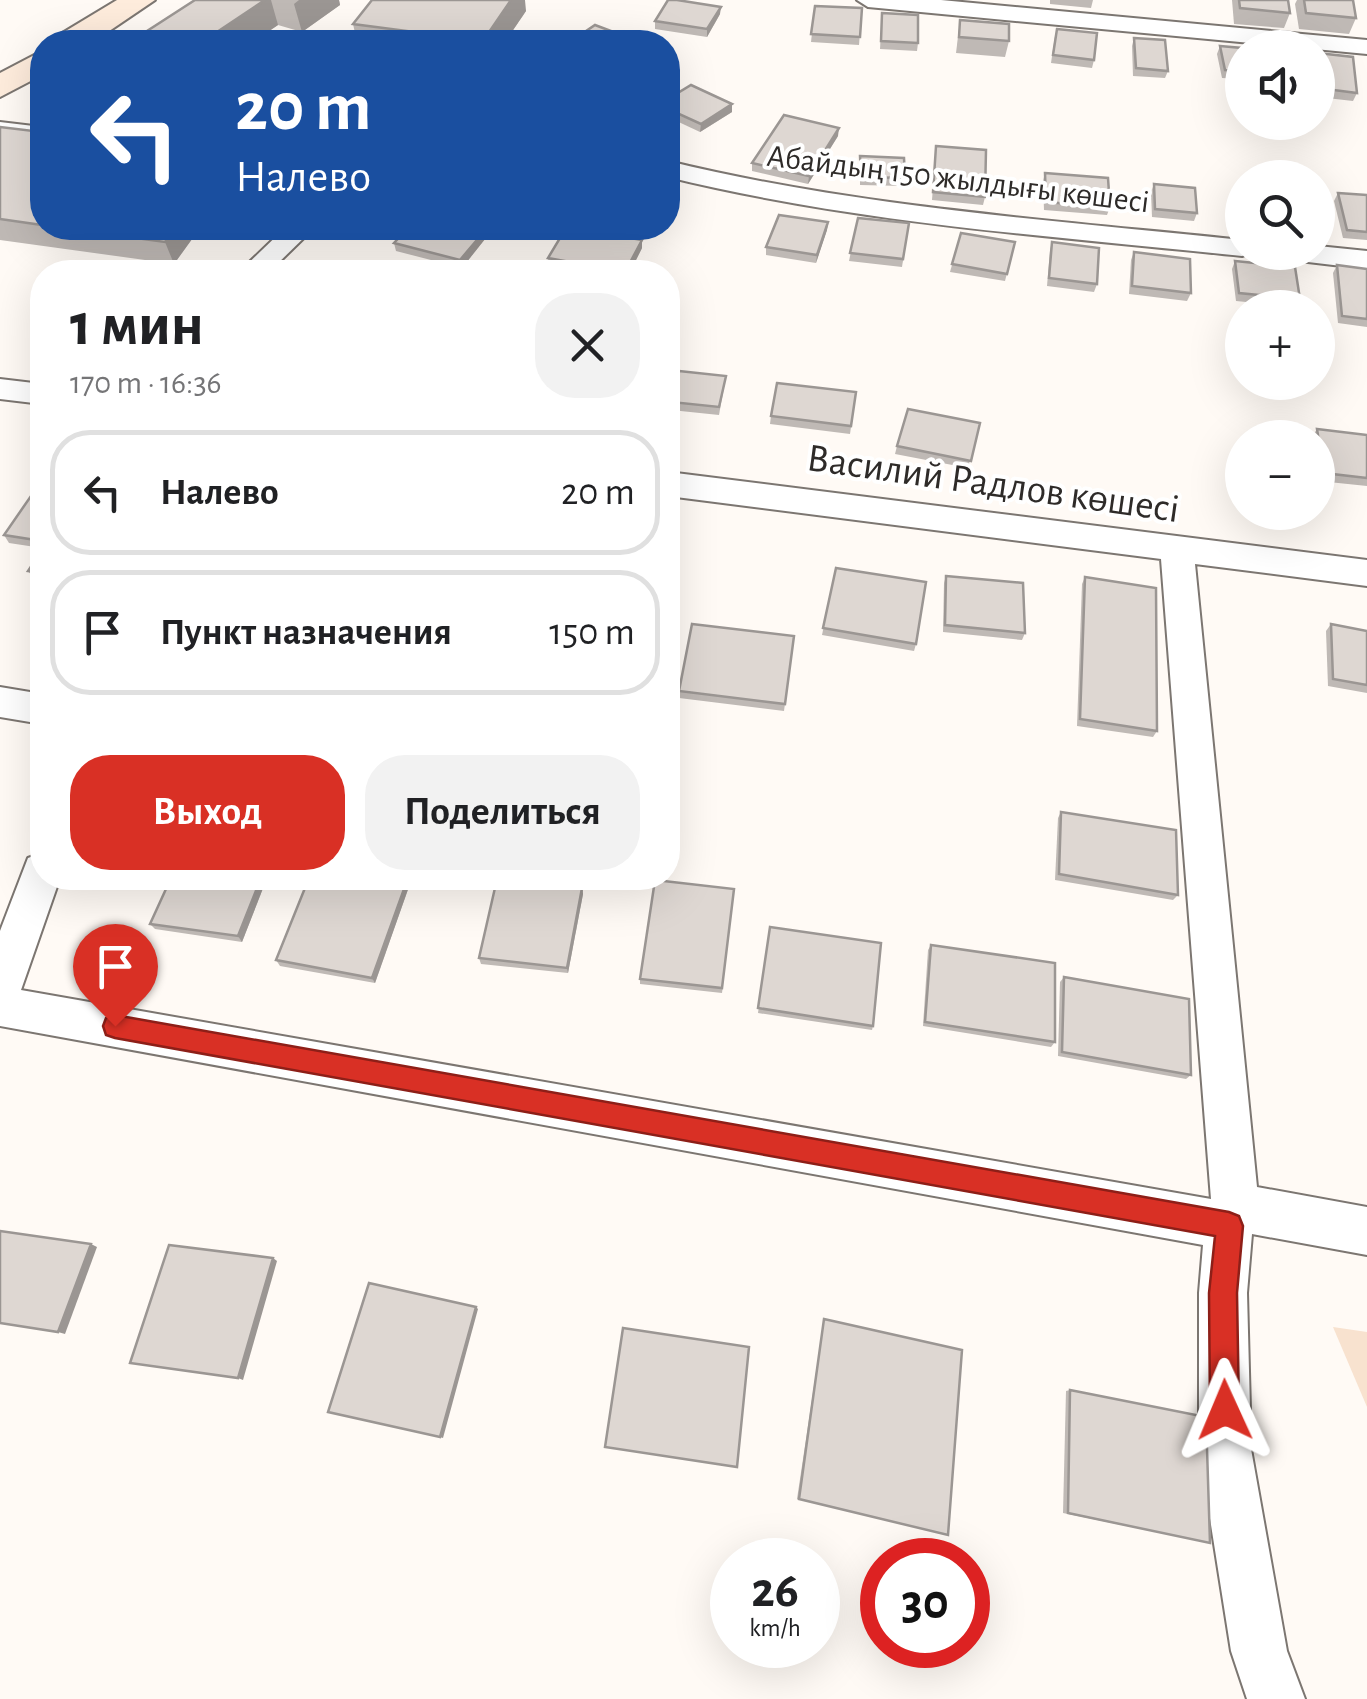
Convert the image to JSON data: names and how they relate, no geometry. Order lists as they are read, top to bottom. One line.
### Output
{"streets":{"street":["Абайдың 150 жылдығы көшесі","Василий Радлов көшесі"]},"page":{"map_buttons":["+","−"],"turn":["20 m","Налево"],"heading":["1 мин","170 m · 16:36"],"list":[{"name":"Налево","value":"20 m"},{"name":"Пункт назначения","value":"150 m"}],"buttons":["Выход","Поделиться"],"speed":"26 km/h","limit":"30"}}
